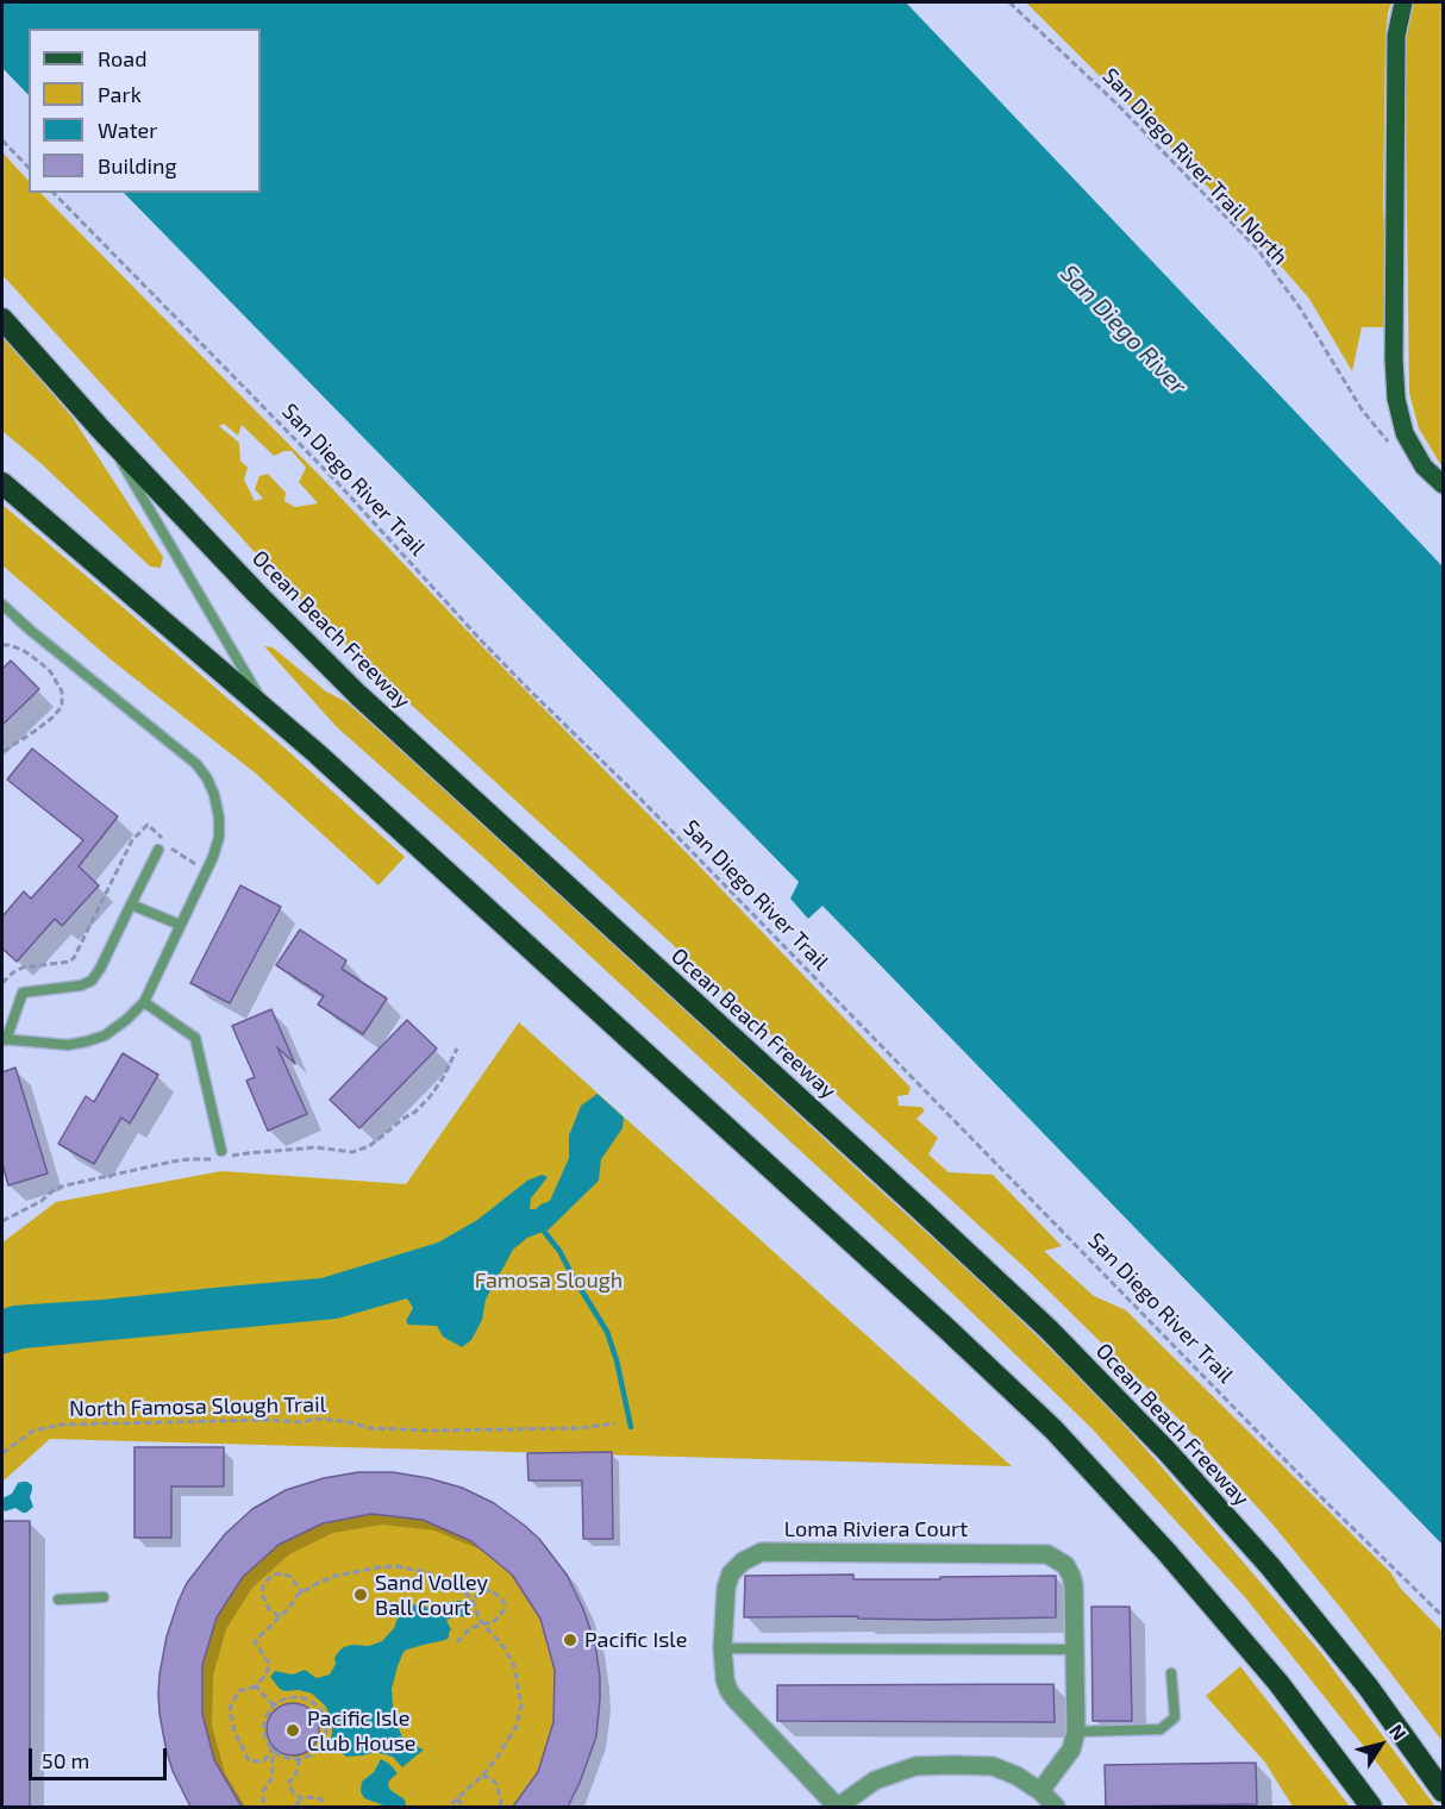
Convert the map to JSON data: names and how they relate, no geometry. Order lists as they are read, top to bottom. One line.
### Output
{"streets":{"highway":["Ocean Beach Freeway"],"street":["Loma Riviera Court"],"path":["San Diego River Trail North","San Diego River Trail","North Famosa Slough Trail"]},"water":["San Diego River"],"parks":["Famosa Slough"],"places":["Sand Volley Ball Court","Pacific Isle","Pacific Isle Club House"],"legend":["Road","Park","Water","Building"],"scale_bar":"50 m","north":"top right"}
